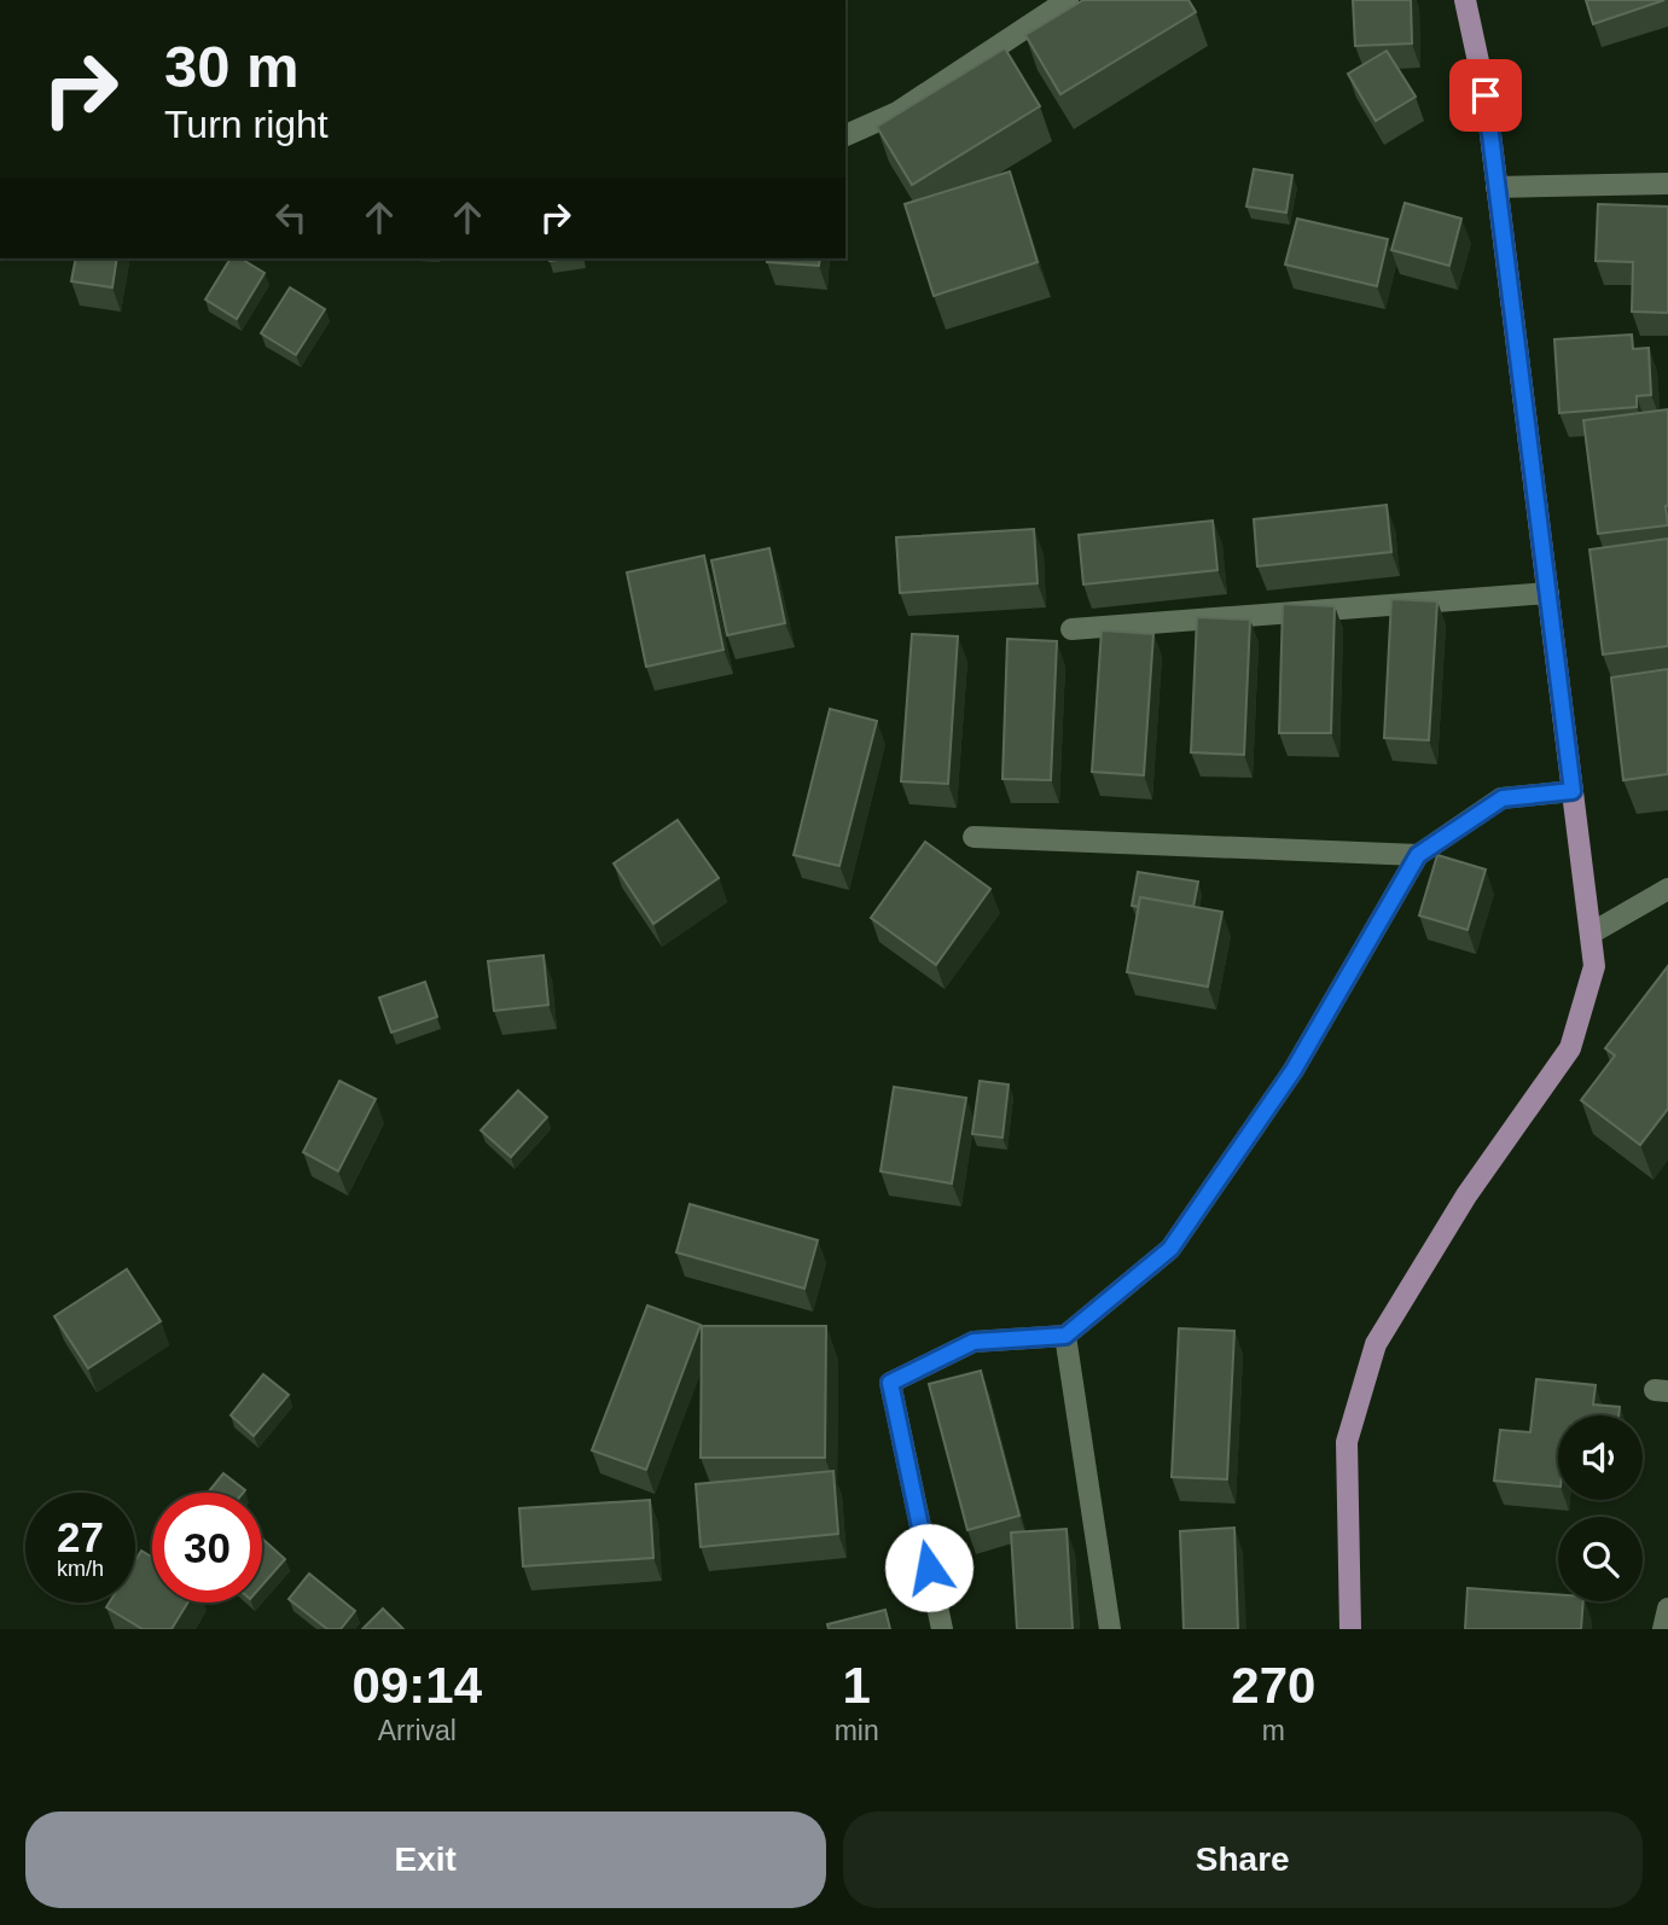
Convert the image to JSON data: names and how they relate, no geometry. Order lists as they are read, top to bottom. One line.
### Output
{"page":{"turn":["30 m","Turn right"],"speed":"27 km/h","limit":"30","eta":["09:14","Arrival","1","min","270","m"],"buttons":["Exit","Share"]}}
